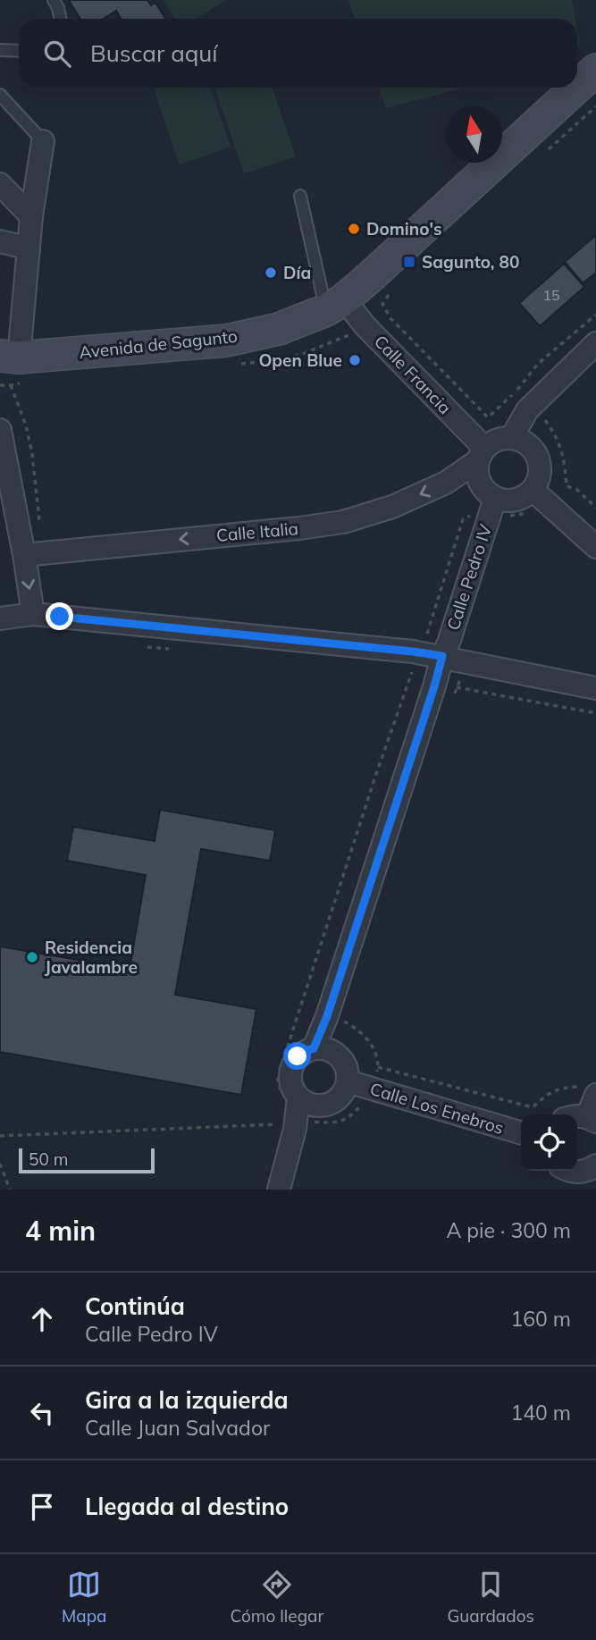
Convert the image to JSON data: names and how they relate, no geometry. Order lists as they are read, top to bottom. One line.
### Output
{"streets":{"main road":["Avenida de Sagunto"],"street":["Calle Francia","Calle Italia","Calle Pedro IV","Calle Los Enebros"]},"crossings":[["Avenida de Sagunto","Calle Francia"],["Calle Francia","Calle Italia"],["Calle Francia","Calle Pedro IV"],["Calle Italia","Calle Pedro IV"],["Calle Pedro IV","Calle Los Enebros"]],"places":{"other":["Domino's","Día","Open Blue","Residencia Javalambre"],"transit":["Sagunto, 80"]},"house_numbers":["15"],"scale_bar":"50 m","north":"top","page":{"search":"Buscar aquí","scale":"50 m","heading":["4 min","A pie · 300 m"],"list":[["Continúa","Calle Pedro IV","160 m"],["Gira a la izquierda","Calle Juan Salvador","140 m"],"Llegada al destino"],"nav":["Mapa","Cómo llegar","Guardados"]}}
